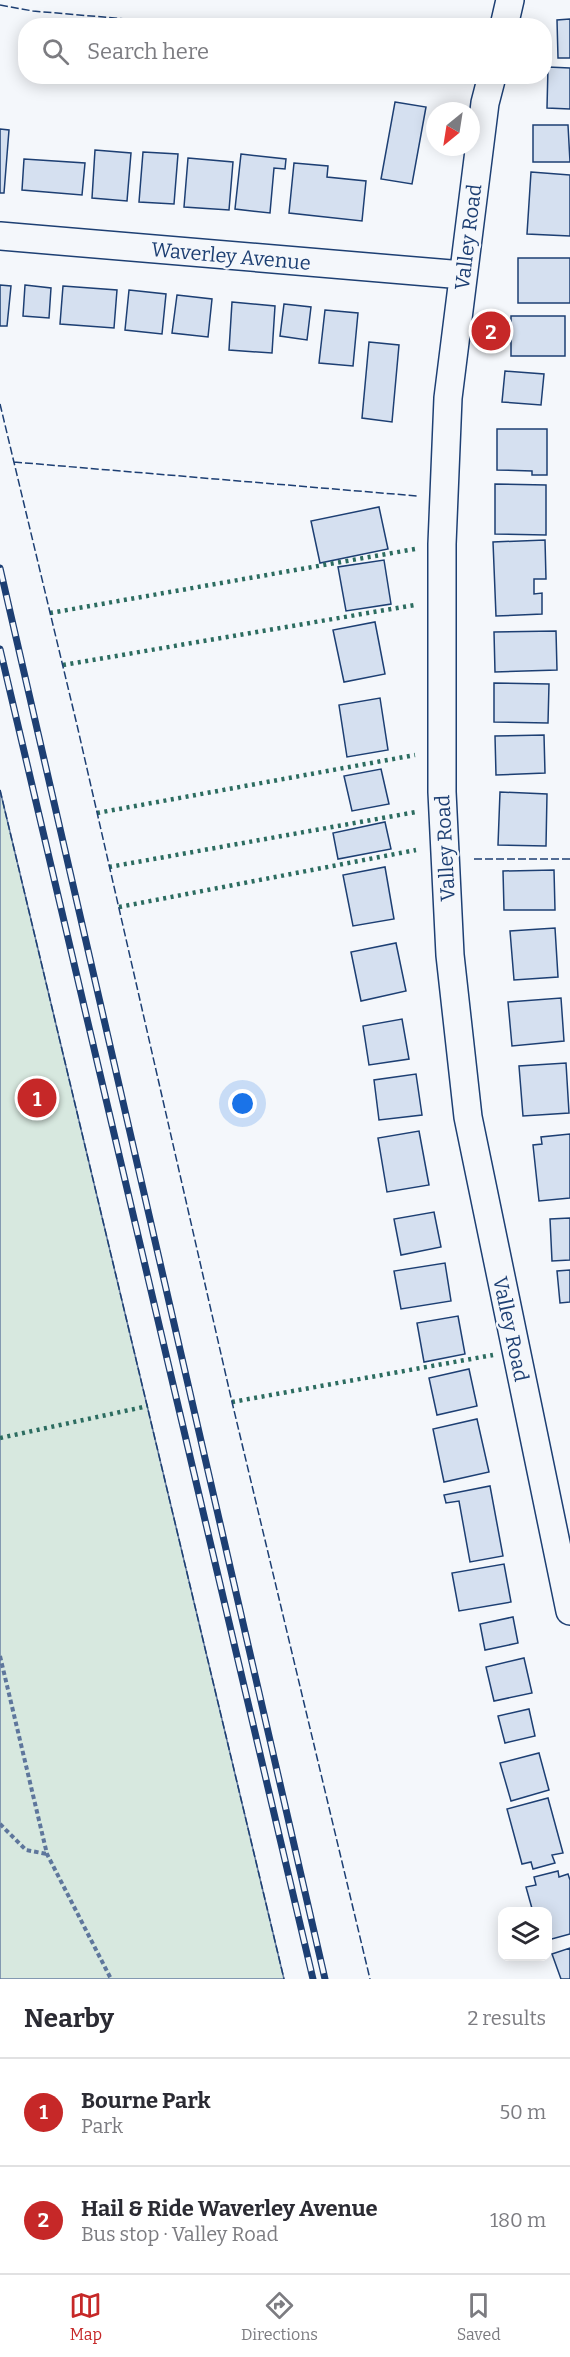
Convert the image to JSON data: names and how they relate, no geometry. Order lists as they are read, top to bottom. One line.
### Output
{"streets":{"street":["Valley Road","Waverley Avenue"]},"crossings":[["Valley Road","Waverley Avenue"]],"north":"bottom left","page":{"search":"Search here","pins":["2","1"],"heading":["Nearby","2 results"],"list":[{"mark":"1","name":"Bourne Park","note":"Park","value":"50 m"},{"mark":"2","name":"Hail & Ride Waverley Avenue","note":"Bus stop · Valley Road","value":"180 m"}],"nav":["Map","Directions","Saved"]}}
